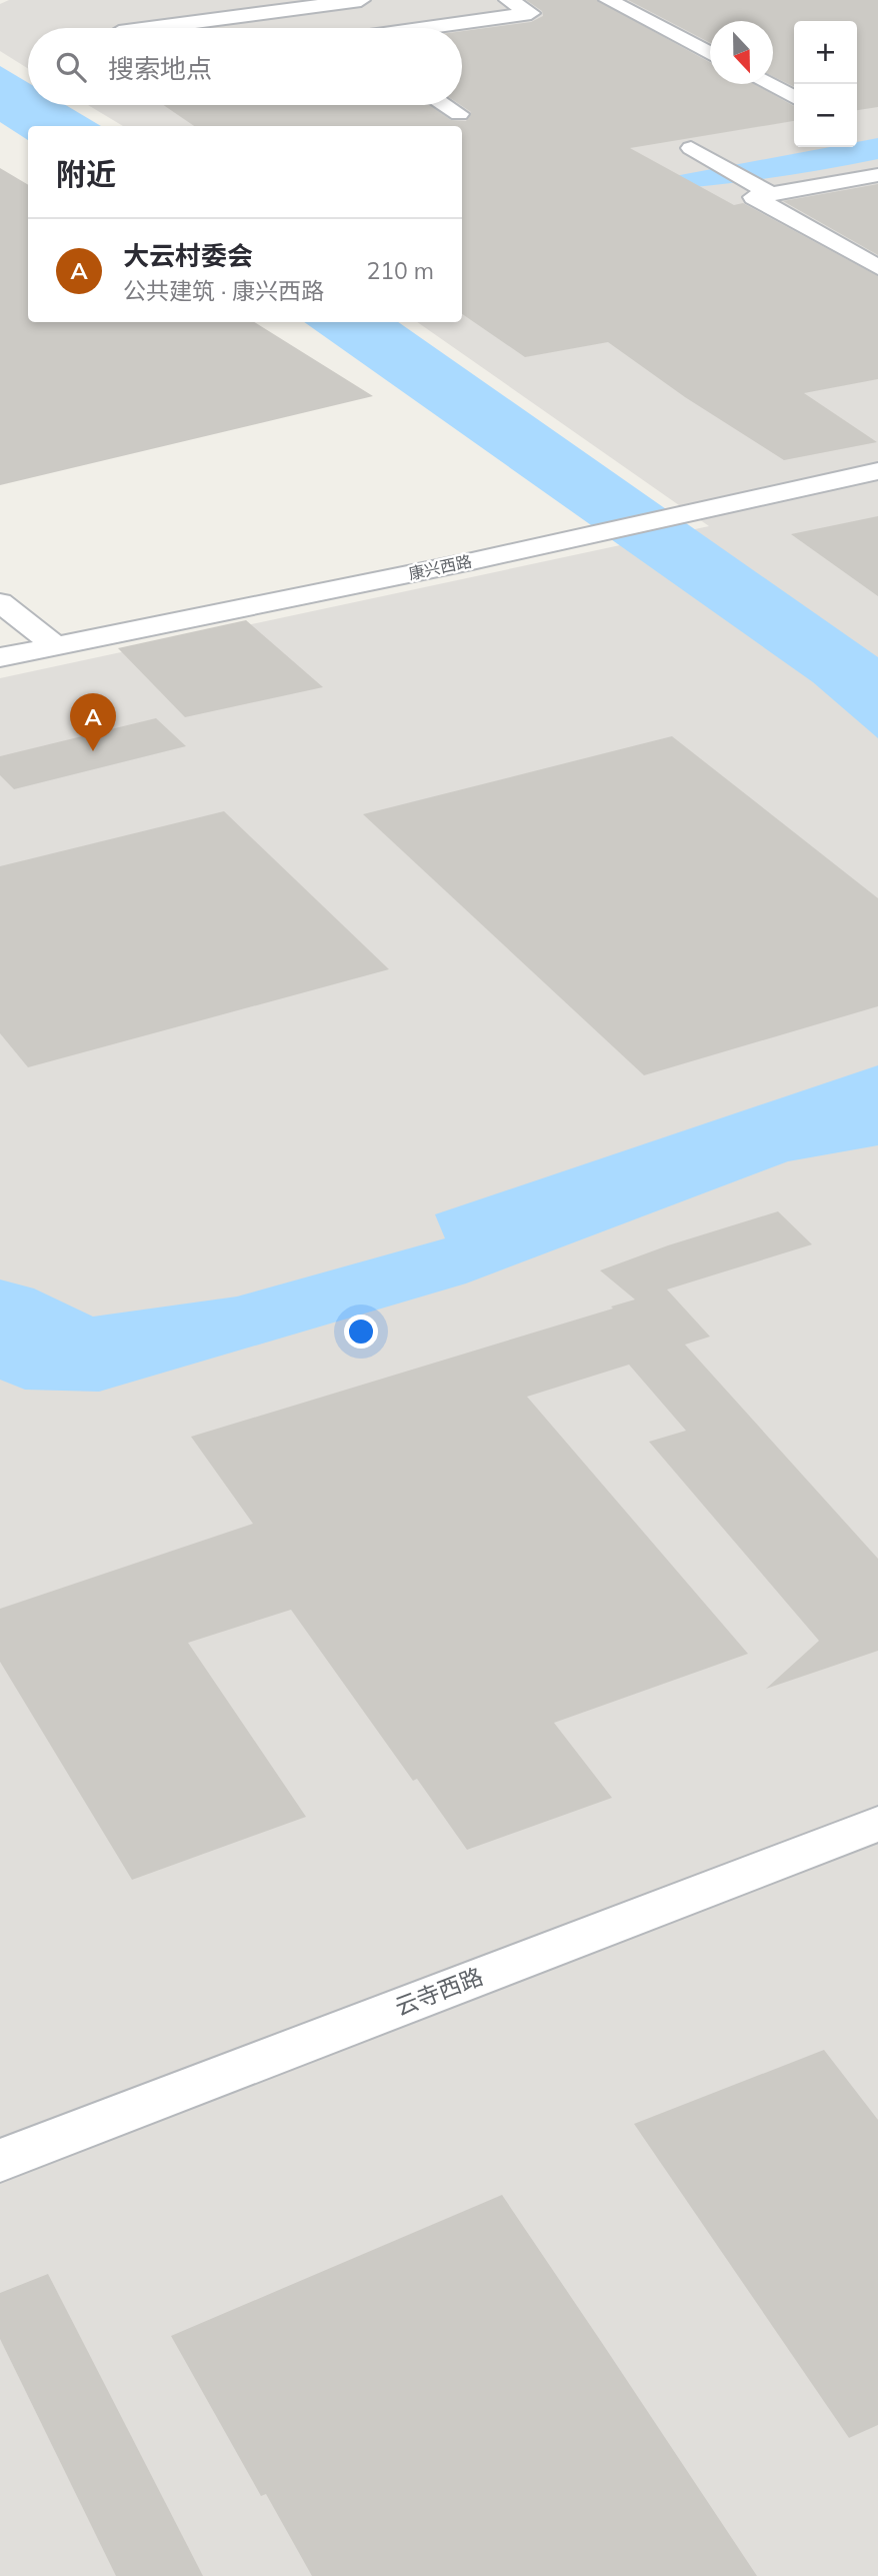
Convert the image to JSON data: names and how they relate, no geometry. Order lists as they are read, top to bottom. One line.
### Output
{"streets":{"street":["康兴西路","云寺西路"]},"north":"bottom","page":{"map_buttons":["+","−"],"search":"搜索地点","heading":"附近","list":[{"mark":"A","name":"大云村委会","note":"公共建筑 · 康兴西路","value":"210 m"}],"pins":"A"}}
